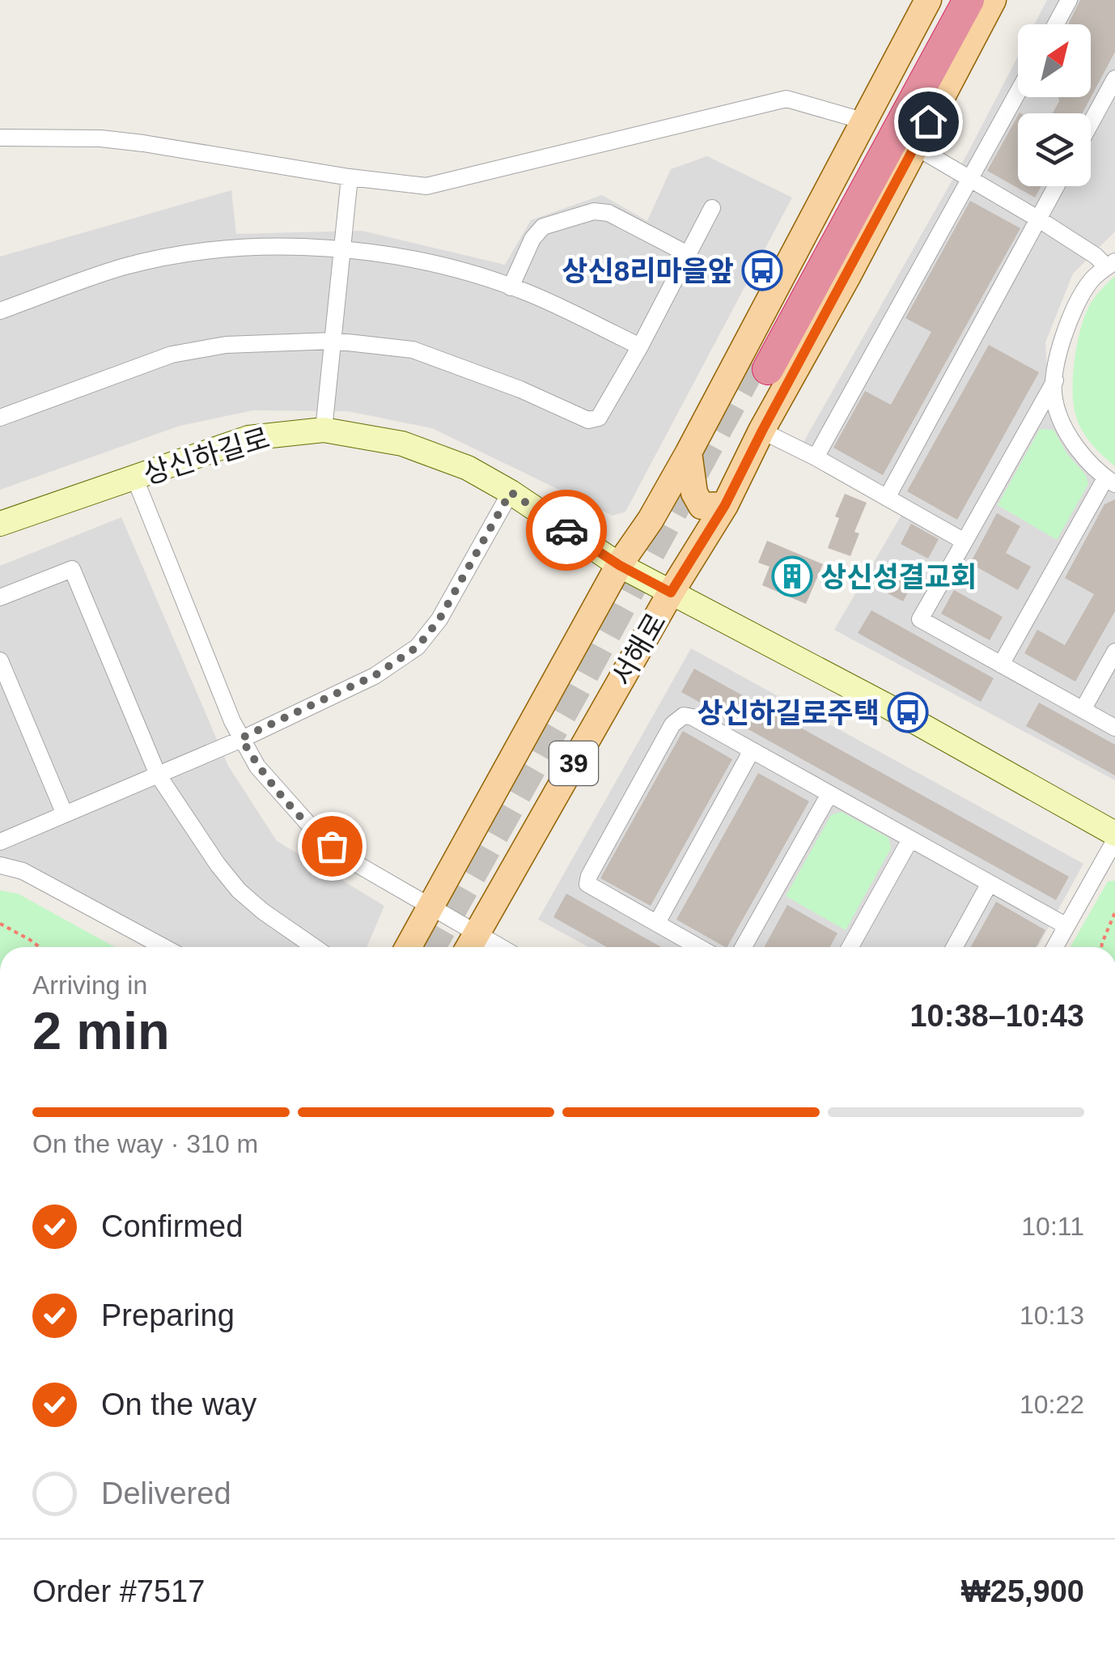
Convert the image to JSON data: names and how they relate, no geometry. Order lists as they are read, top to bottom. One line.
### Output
{"streets":{"main road":["서해로","39"],"street":["상신하길로"]},"crossings":[["상신하길로","서해로"]],"places":{"bus stop":["상신8리마을앞","상신하길로주택"],"building":["상신성결교회"]},"north":"top right","page":{"heading":["2 min","Arriving in","10:38–10:43"],"panel":["Order #7517","₩25,900"],"bar":"On the way · 310 m","list":[["Confirmed","10:11"],["Preparing","10:13"],["On the way","10:22"],"Delivered"]}}
